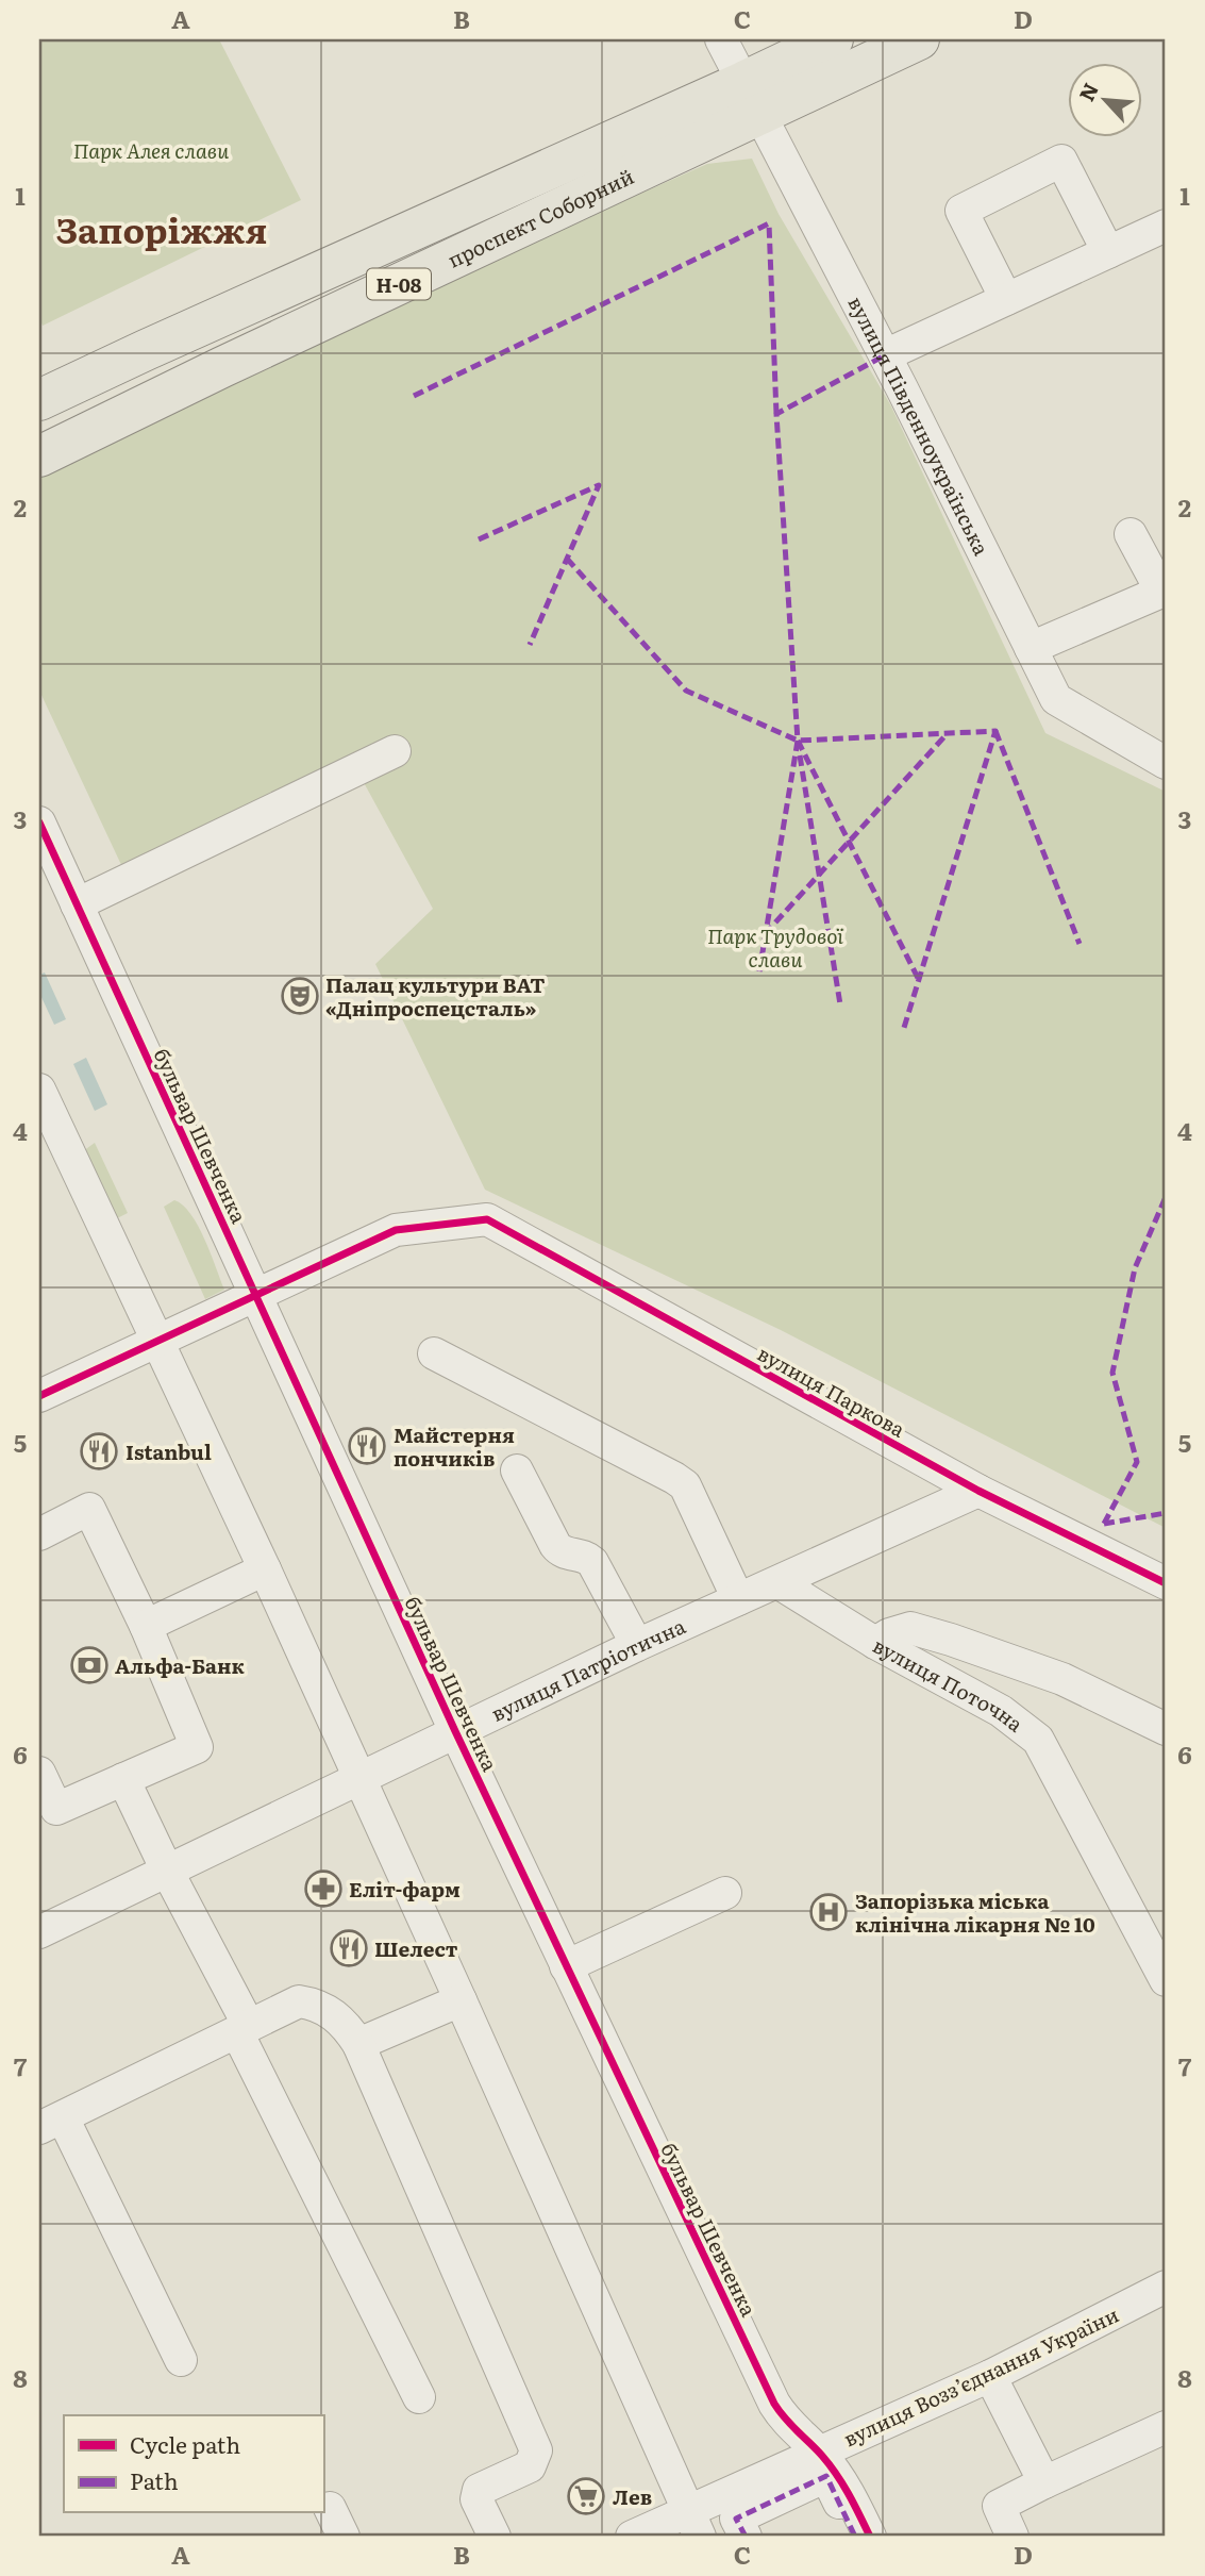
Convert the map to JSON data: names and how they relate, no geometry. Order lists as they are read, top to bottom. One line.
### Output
{"streets":{"main road":["проспект Соборний","Н-08"],"street":["вулиця Південноукраїнська","бульвар Шевченка","вулиця Паркова","вулиця Патріотична","вулиця Поточна","вулиця Воззʼєднання України"]},"crossings":[["проспект Соборний","вулиця Південноукраїнська"],["бульвар Шевченка","вулиця Паркова"],["бульвар Шевченка","вулиця Патріотична"],["бульвар Шевченка","вулиця Воззʼєднання України"],["вулиця Паркова","вулиця Патріотична"],["вулиця Патріотична","вулиця Поточна"]],"districts":["Запоріжжя"],"parks":["Парк Алея слави","Парк Трудової слави"],"places":{"theatre":["Палац культури ВАТ «Дніпроспецсталь»"],"restaurant":["Майстерня пончиків","Istanbul","Шелест"],"bank":["Альфа-Банк"],"pharmacy":["Еліт-фарм"],"hospital":["Запорізька міська клінічна лікарня № 10"],"supermarket":["Лев"]},"legend":["Cycle path","Path"],"north":"top left","grid":{"columns":["A","B","C","D"],"rows":["1","2","3","4","5","6","7","8"]}}
